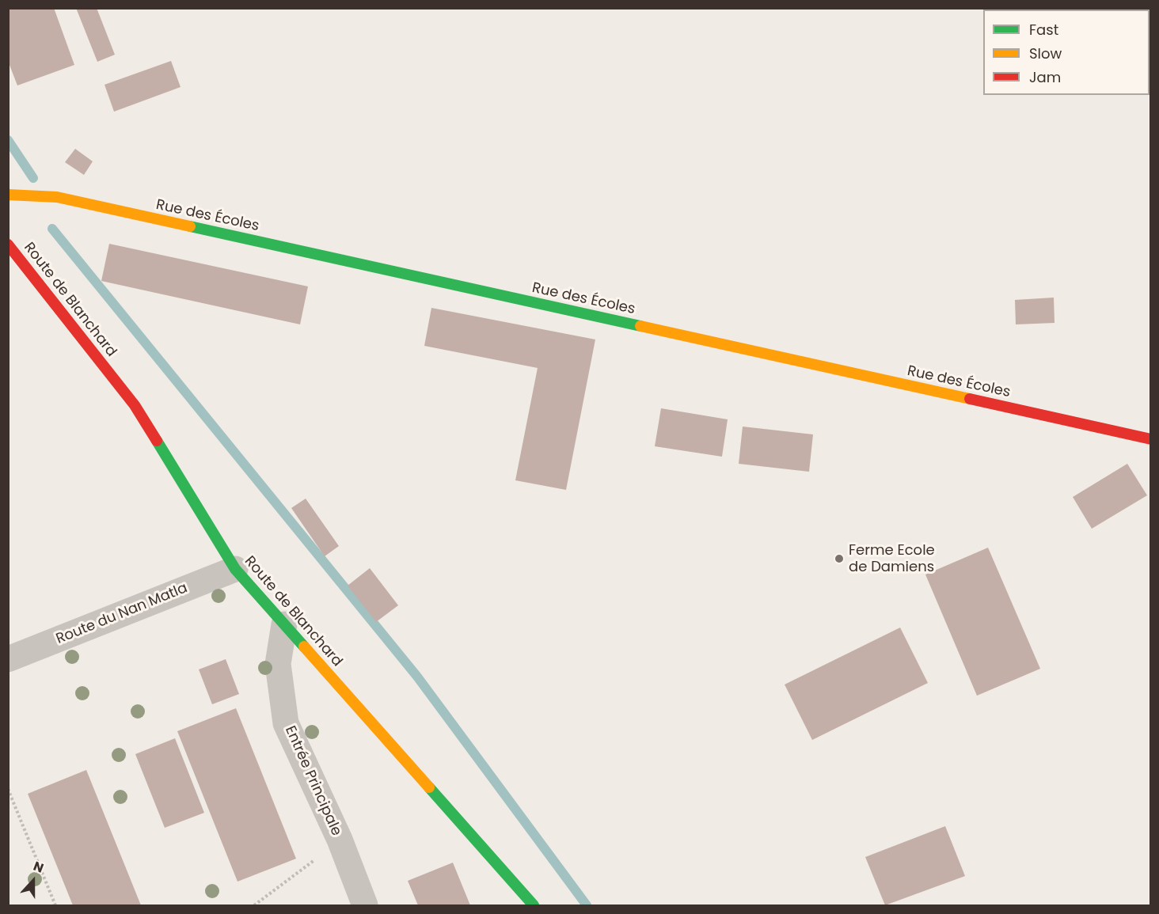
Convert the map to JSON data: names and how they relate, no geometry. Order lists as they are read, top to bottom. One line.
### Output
{"streets":{"street":["Rue des Écoles","Route de Blanchard","Route du Nan Matla","Entrée Principale"]},"crossings":[["Route de Blanchard","Route du Nan Matla"],["Route de Blanchard","Entrée Principale"]],"places":["Ferme Ecole de Damiens"],"legend":["Fast","Slow","Jam"],"north":"top"}
